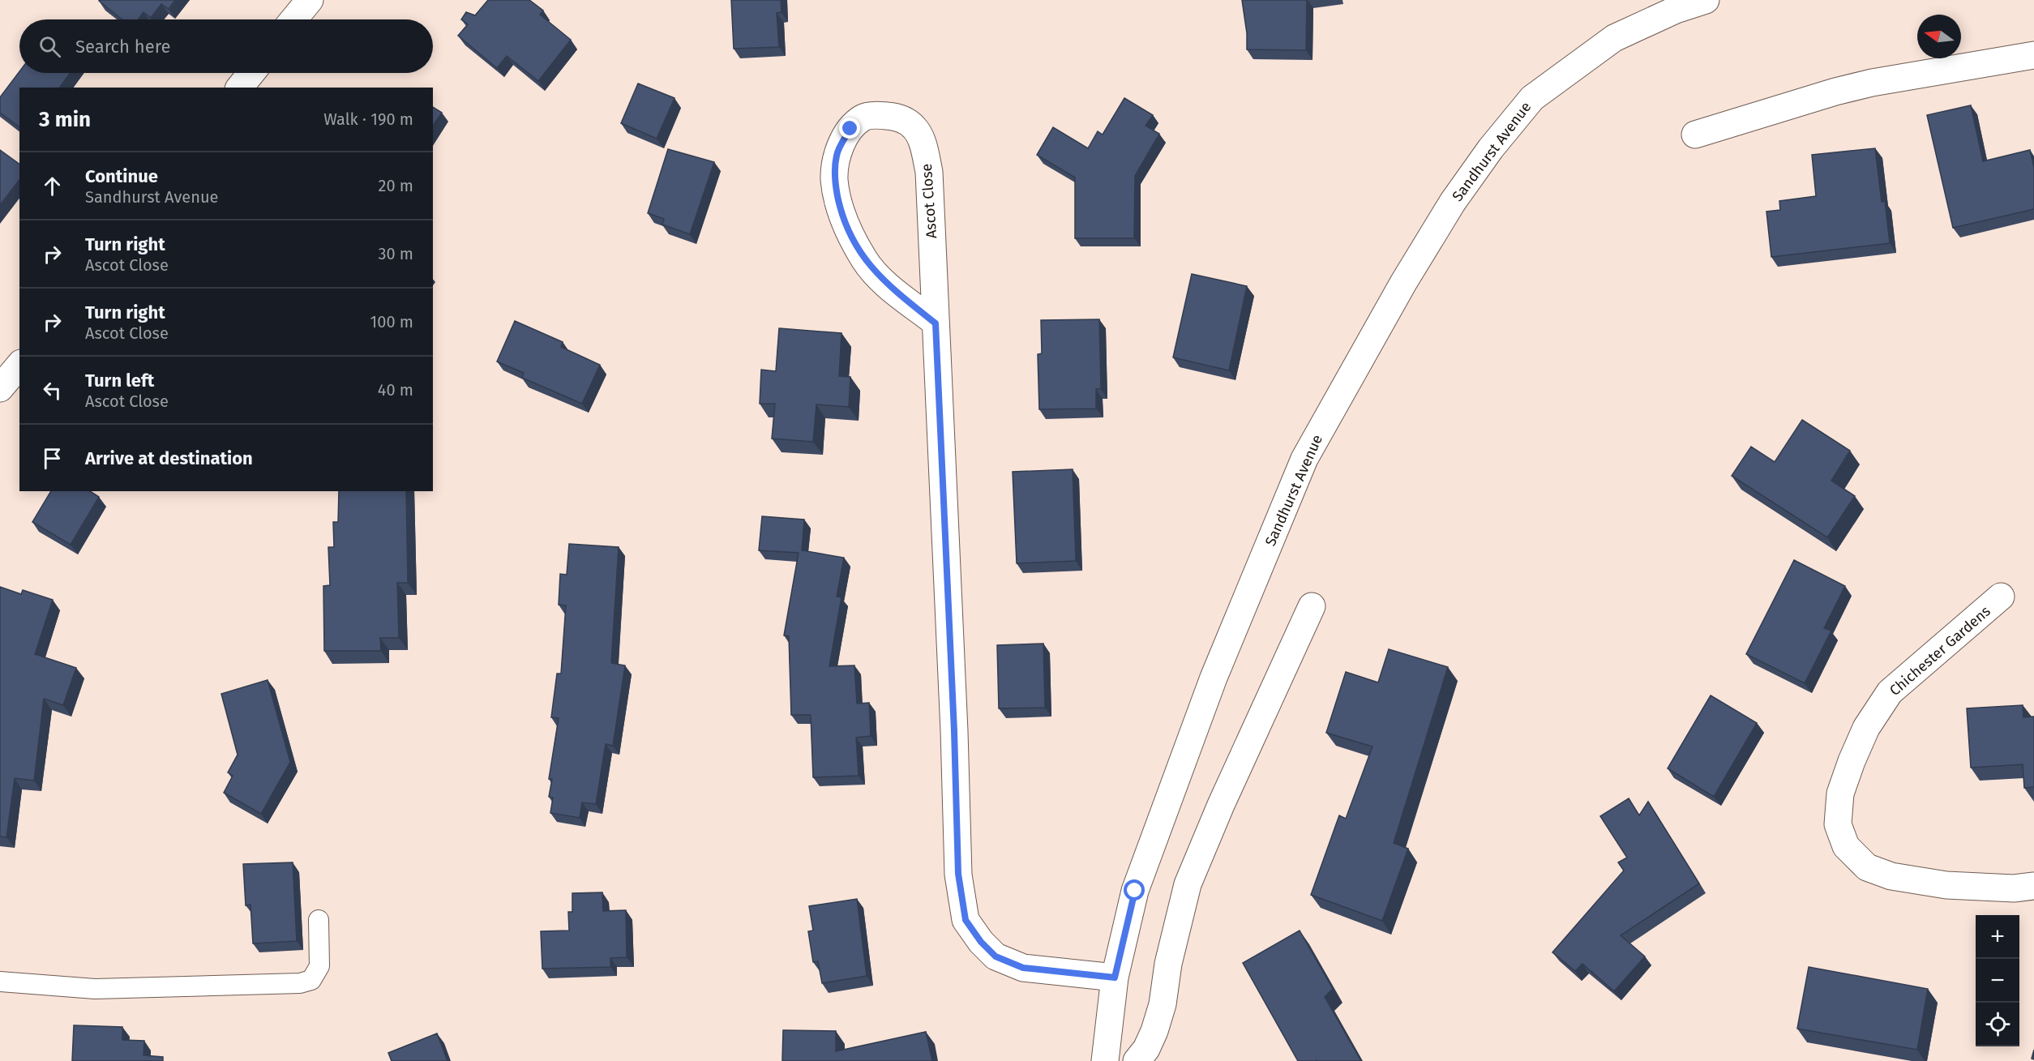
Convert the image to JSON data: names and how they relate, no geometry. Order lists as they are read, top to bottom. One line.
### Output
{"streets":{"street":["Sandhurst Avenue","Ascot Close","Chichester Gardens"]},"crossings":[["Sandhurst Avenue","Ascot Close"]],"north":"left","page":{"search":"Search here","heading":["3 min","Walk · 190 m"],"list":[["Continue","Sandhurst Avenue","20 m"],["Turn right","Ascot Close","30 m"],["Turn right","Ascot Close","100 m"],["Turn left","Ascot Close","40 m"],"Arrive at destination"],"map_buttons":["+","−"]}}
